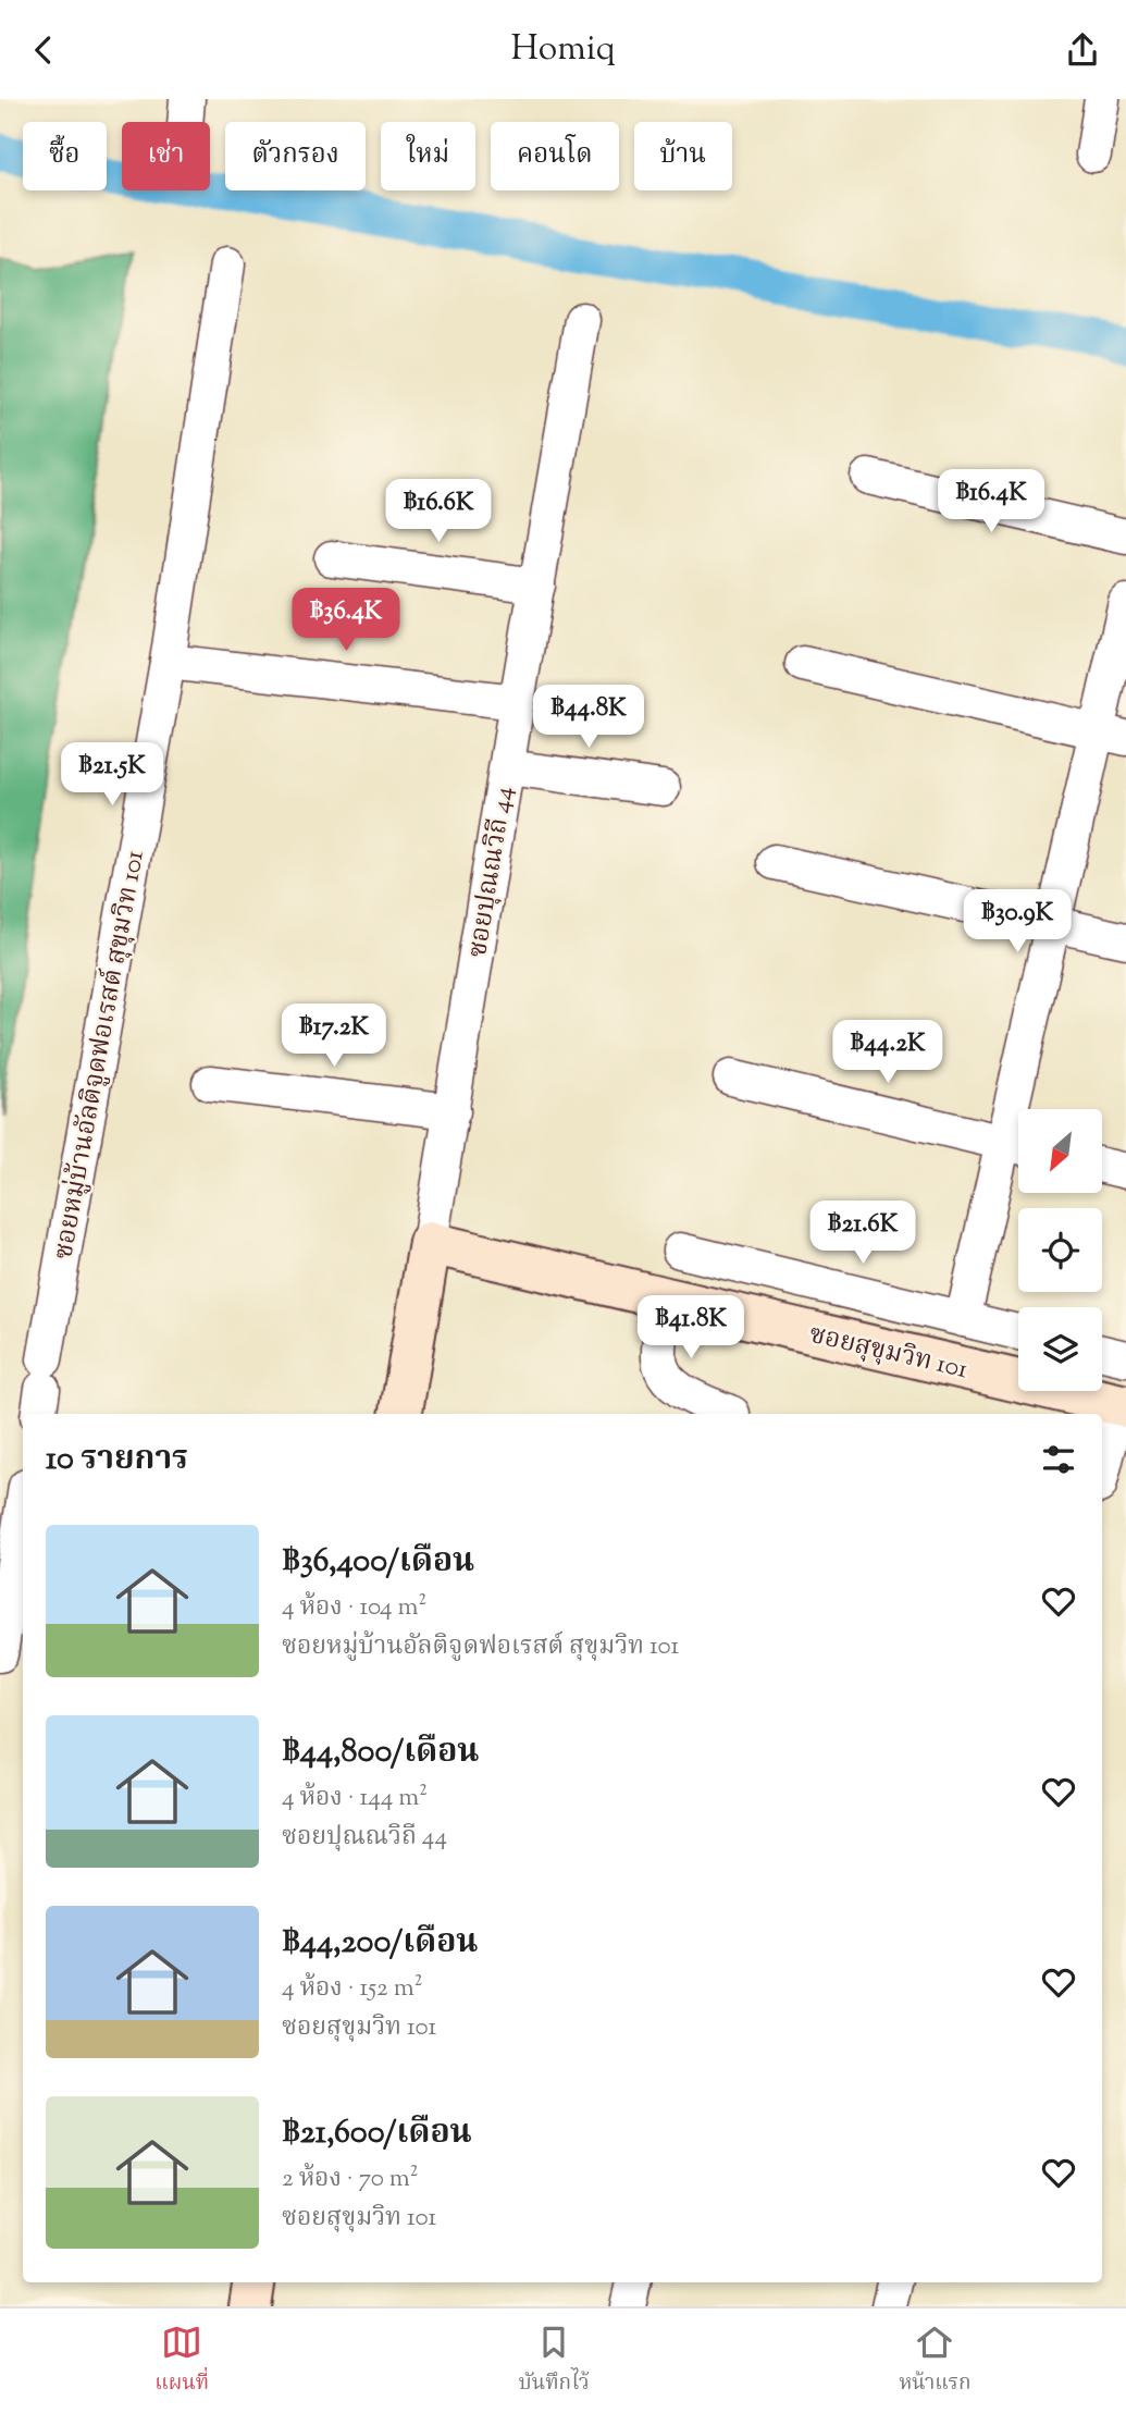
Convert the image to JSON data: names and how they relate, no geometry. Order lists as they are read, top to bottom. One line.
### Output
{"streets":{"street":["ซอยปุณณวิถี 44","ซอยหมู่บ้านอัลติจูดฟอเรสต์ สุขุมวิท 101","ซอยสุขุมวิท 101"]},"crossings":[["ซอยปุณณวิถี 44","ซอยสุขุมวิท 101"]],"north":"bottom left","page":{"header":"Homiq","chip":["ซื้อ","เช่า","ตัวกรอง","ใหม่","คอนโด","บ้าน"],"price":["฿16.4K","฿16.6K","฿36.4K","฿44.8K","฿21.5K","฿30.9K","฿17.2K","฿44.2K","฿21.6K","฿41.8K"],"heading":"10 รายการ","list":[{"name":"฿36,400/เดือน","note":"4 ห้อง · 104 m² · ซอยหมู่บ้านอัลติจูดฟอเรสต์ สุขุมวิท 101"},{"name":"฿44,800/เดือน","note":"4 ห้อง · 144 m² · ซอยปุณณวิถี 44"},{"name":"฿44,200/เดือน","note":"4 ห้อง · 152 m² · ซอยสุขุมวิท 101"},{"name":"฿21,600/เดือน","note":"2 ห้อง · 70 m² · ซอยสุขุมวิท 101"}],"tabs":["แผนที่","บันทึกไว้","หน้าแรก"]}}
